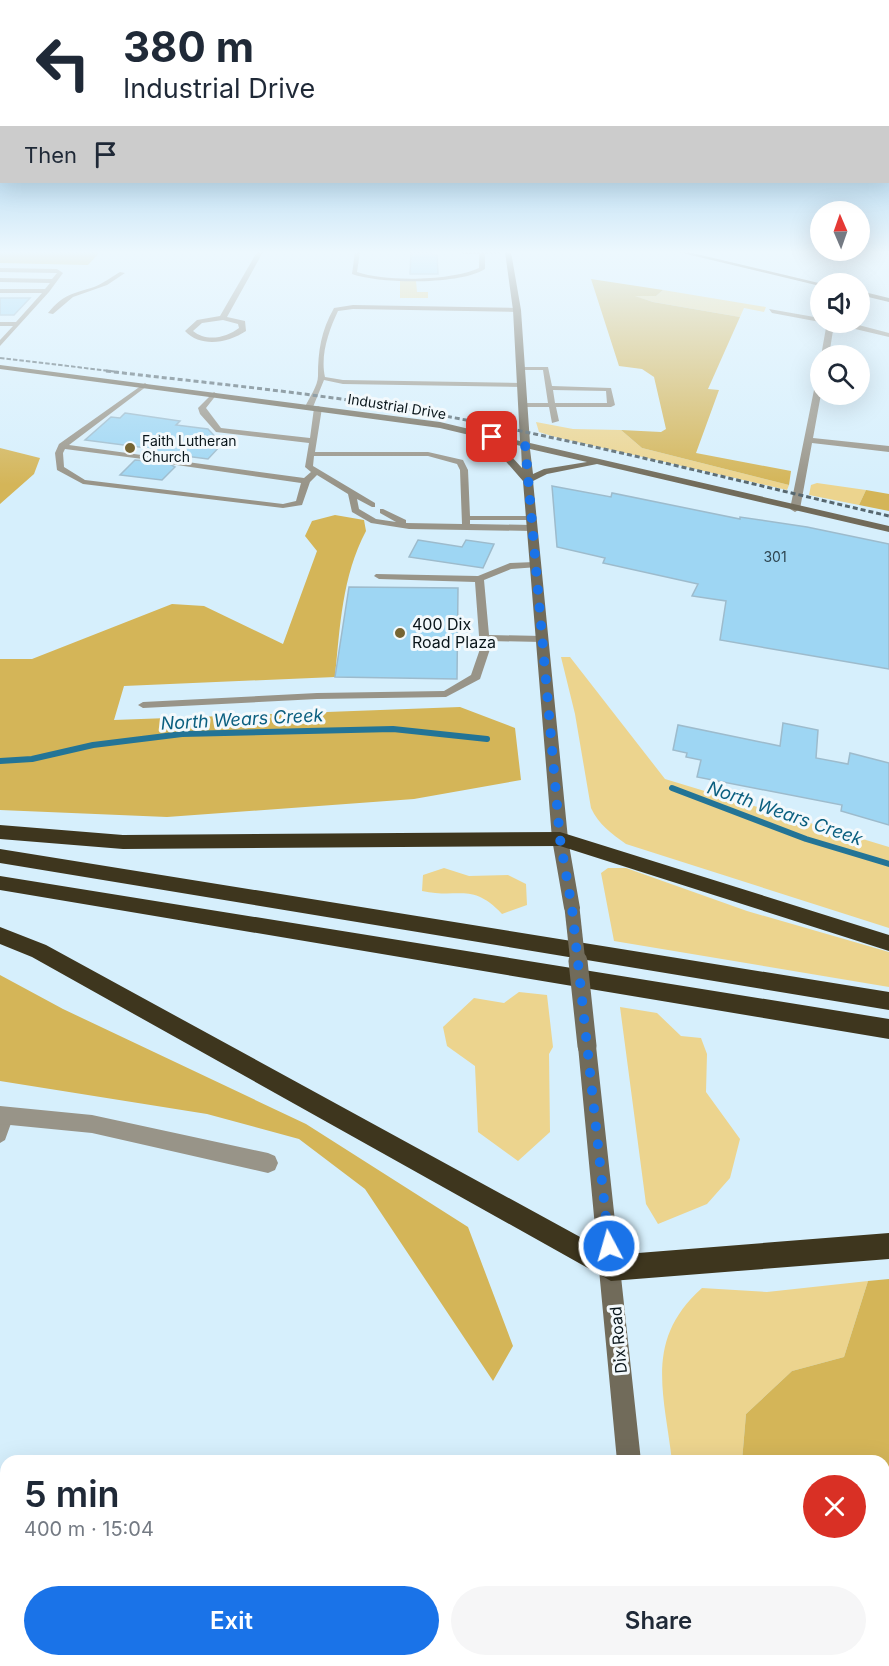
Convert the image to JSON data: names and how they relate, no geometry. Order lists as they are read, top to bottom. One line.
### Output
{"streets":{"main road":["Industrial Drive","Dix Road"]},"crossings":[["Industrial Drive","Dix Road"]],"water":["North Wears Creek"],"places":["Faith Lutheran Church","400 Dix Road Plaza"],"house_numbers":["301"],"north":"top","page":{"turn":["380 m","Industrial Drive"],"then":"Then","heading":["5 min","400 m · 15:04"],"buttons":["Exit","Share"]}}
